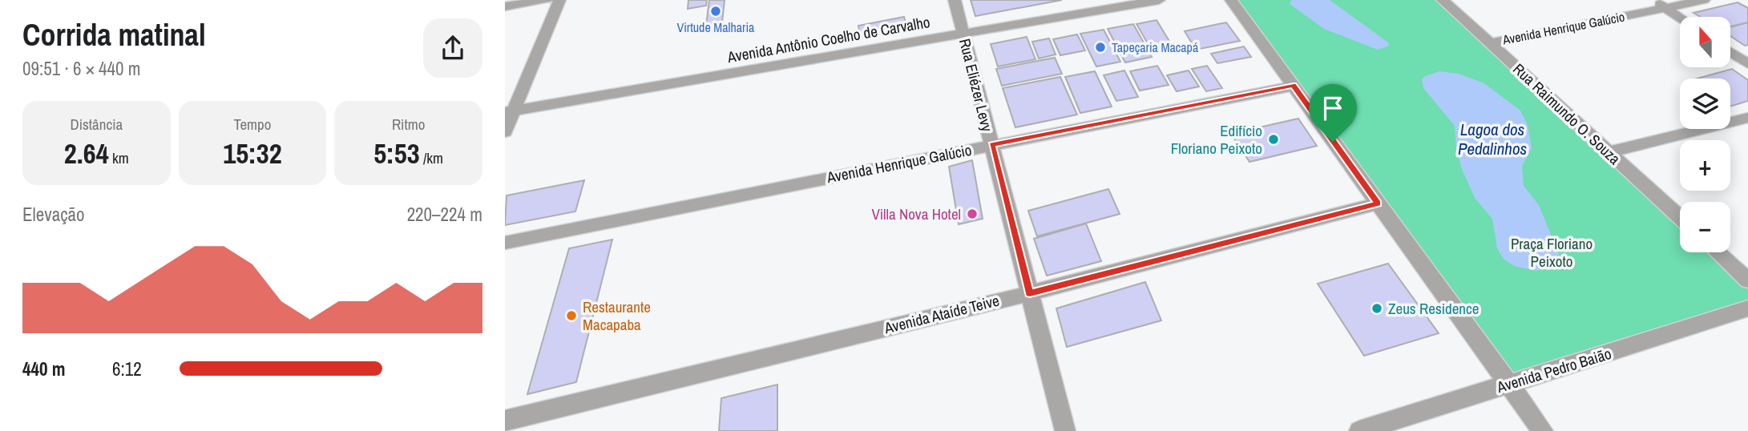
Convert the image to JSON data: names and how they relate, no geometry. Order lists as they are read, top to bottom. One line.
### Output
{"streets":{"street":["Avenida Henrique Galúcio","Avenida Antônio Coelho de Carvalho","Rua Eliézer Levy","Rua Raimundo O. Souza","Avenida Ataíde Teive","Avenida Pedro Baião"]},"crossings":[["Avenida Henrique Galúcio","Rua Eliézer Levy"],["Avenida Henrique Galúcio","Rua Raimundo O. Souza"],["Avenida Antônio Coelho de Carvalho","Rua Eliézer Levy"],["Rua Eliézer Levy","Avenida Ataíde Teive"]],"water":["Lagoa dos Pedalinhos"],"parks":["Praça Floriano Peixoto"],"places":["Virtude Malharia","Tapeçaria Macapá","Edifício Floriano Peixoto","Villa Nova Hotel","Zeus Residence","Restaurante Macapaba"],"north":"top","page":{"heading":["Corrida matinal","09:51 · 6 × 440 m"],"map_buttons":["+","−"],"stats":[["Distância","2.64 km"],["Tempo","15:32"],["Ritmo","5:53 /km"]],"chart":["Elevação","220–224 m"],"list":[{"name":"440 m","note":"6:12"}]}}
